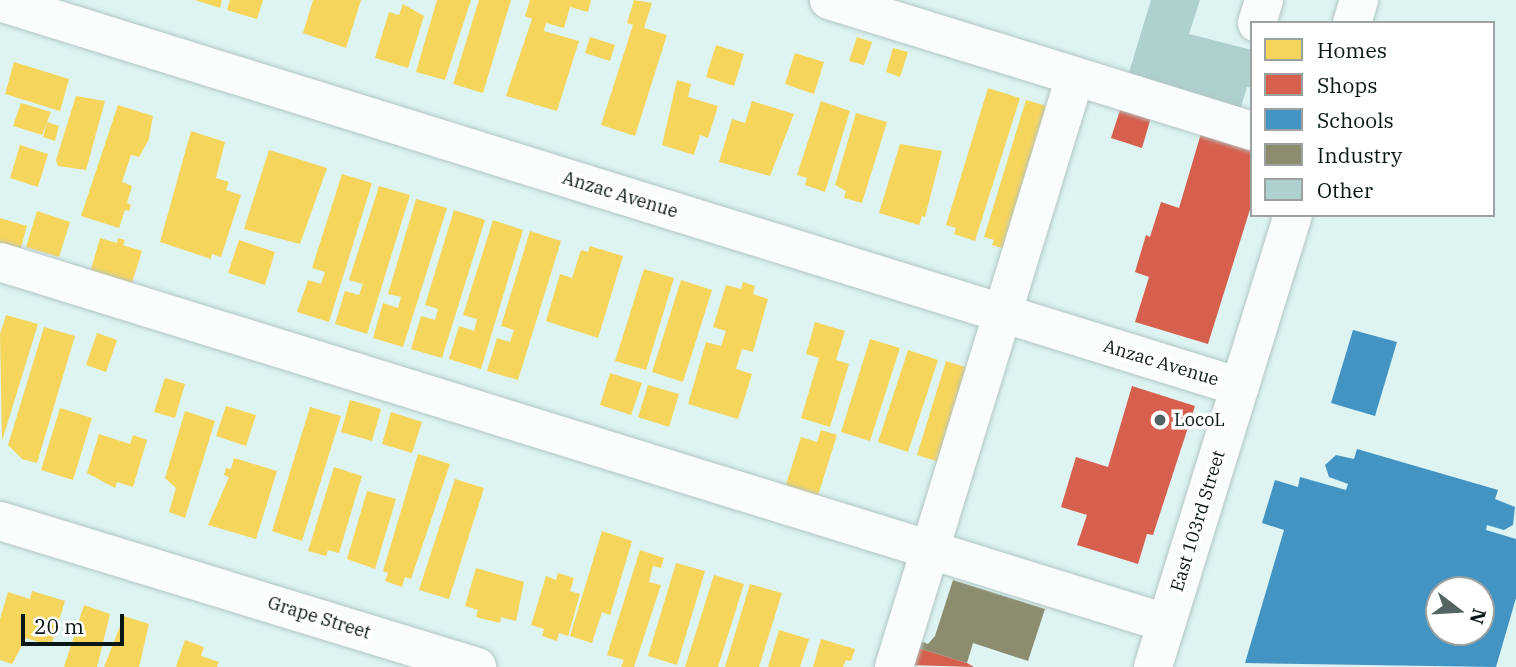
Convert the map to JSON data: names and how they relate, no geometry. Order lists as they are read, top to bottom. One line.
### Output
{"streets":{"street":["Anzac Avenue","East 103rd Street","Grape Street"]},"crossings":[["Anzac Avenue","East 103rd Street"]],"places":["LocoL"],"legend":["Homes","Shops","Schools","Industry","Other"],"scale_bar":"20 m","north":"right"}
